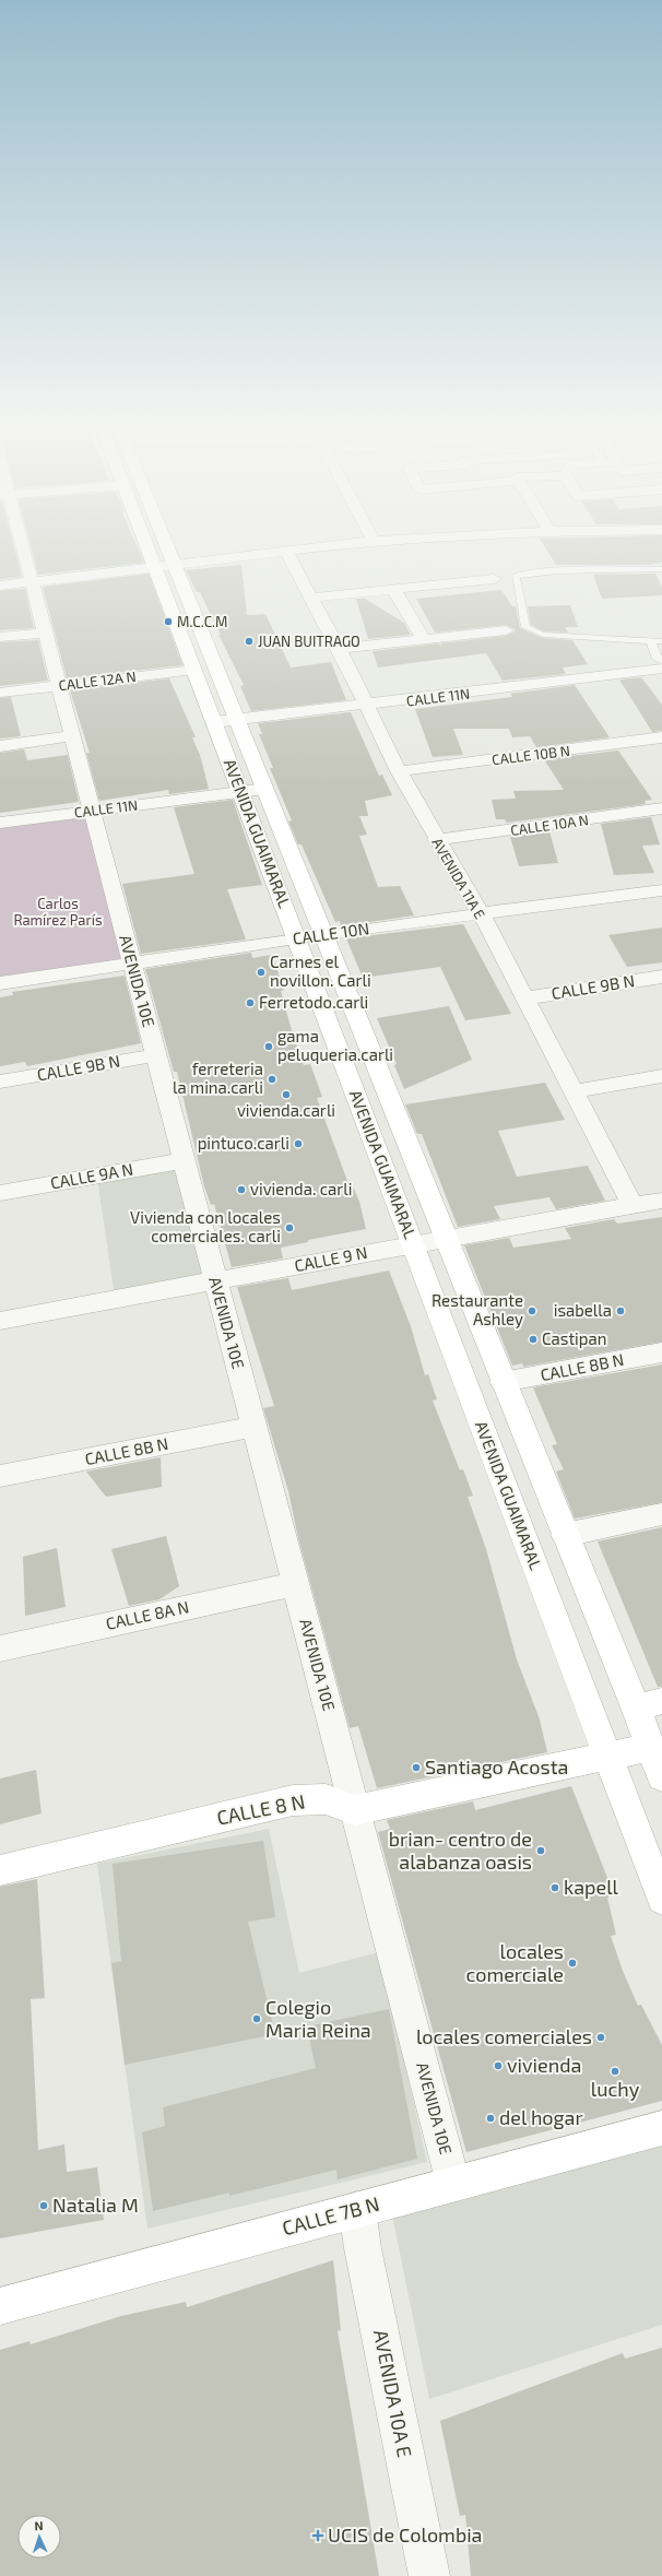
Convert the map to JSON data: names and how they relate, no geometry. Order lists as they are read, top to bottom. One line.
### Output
{"streets":{"street":["CALLE 12A N","CALLE 11N","CALLE 10B N","CALLE 10A N","AVENIDA GUAIMARAL","AVENIDA 11A E","CALLE 10N","AVENIDA 10E","CALLE 9B N","CALLE 9A N","CALLE 9 N","CALLE 8B N","CALLE 8A N","CALLE 8 N","CALLE 7B N","AVENIDA 10A E"]},"crossings":[["CALLE 12A N","AVENIDA GUAIMARAL"],["CALLE 12A N","AVENIDA 10E"],["CALLE 11N","AVENIDA GUAIMARAL"],["CALLE 11N","AVENIDA 11A E"],["CALLE 11N","AVENIDA 10E"],["CALLE 10B N","AVENIDA 11A E"],["CALLE 10A N","AVENIDA 11A E"],["AVENIDA GUAIMARAL","CALLE 10N"],["AVENIDA GUAIMARAL","CALLE 9 N"],["AVENIDA GUAIMARAL","CALLE 8B N"],["AVENIDA 11A E","CALLE 10N"],["AVENIDA 11A E","CALLE 9B N"],["AVENIDA 11A E","CALLE 9 N"],["CALLE 10N","AVENIDA 10E"],["AVENIDA 10E","CALLE 9B N"],["AVENIDA 10E","CALLE 9A N"],["AVENIDA 10E","CALLE 9 N"],["AVENIDA 10E","CALLE 8B N"],["AVENIDA 10E","CALLE 8A N"],["AVENIDA 10E","CALLE 8 N"],["AVENIDA 10E","CALLE 7B N"],["CALLE 7B N","AVENIDA 10A E"]],"parks":["Carlos Ramírez París"],"places":{"other":["M.C.C.M","JUAN BUITRAGO","Carnes el novillon. Carli","Ferretodo.carli","gama peluqueria.carli","ferreteria la mina.carli","vivienda.carli","pintuco.carli","vivienda. carli","Vivienda con locales comerciales. carli","Restaurante Ashley","isabella","Castipan","Santiago Acosta","brian- centro de alabanza oasis","kapell","locales comerciale","Colegio Maria Reina","locales comerciales","vivienda","luchy","del hogar","Natalia M"],"health":["UCIS de Colombia"]},"north":"top"}
